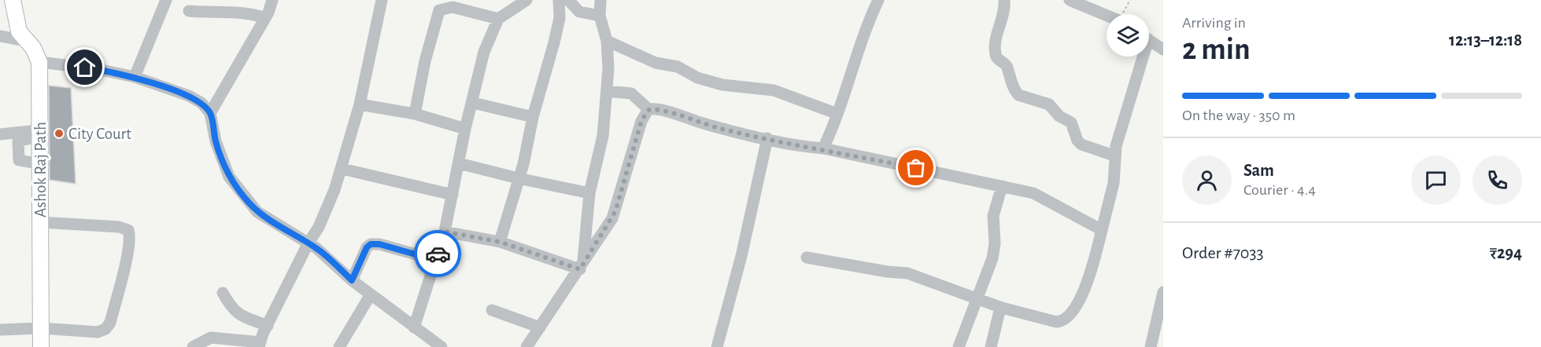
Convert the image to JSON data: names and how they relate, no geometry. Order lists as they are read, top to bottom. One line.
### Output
{"streets":{"main road":["Ashok Raj Path"]},"places":["City Court"],"page":{"heading":["2 min","Arriving in","12:13–12:18"],"panel":["Sam","Courier · 4.4","Order #7033","₹294"],"bar":"On the way · 350 m"}}
